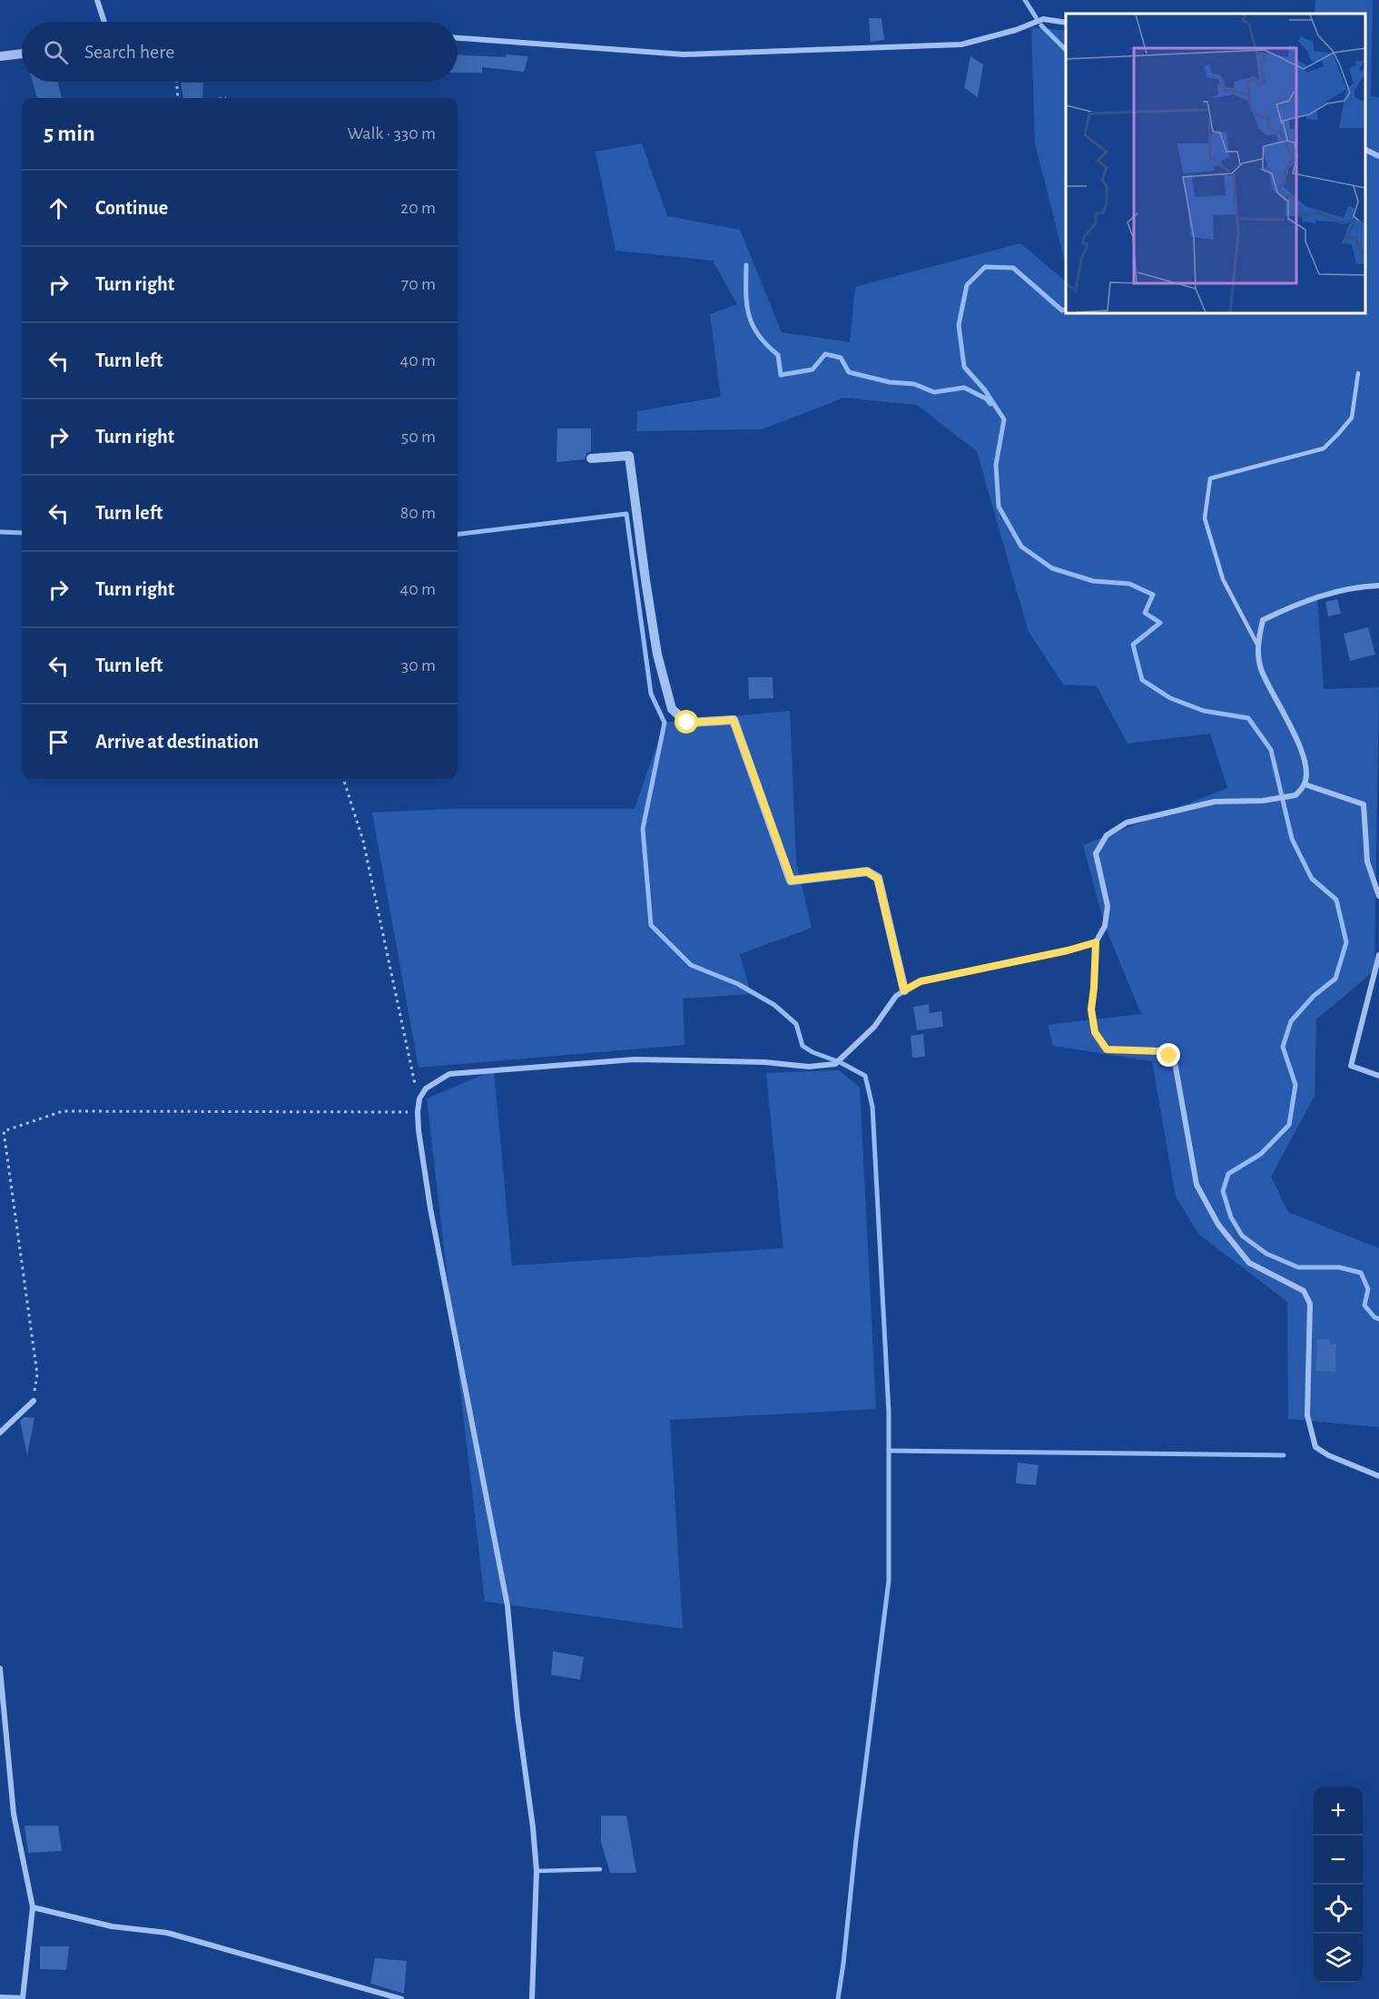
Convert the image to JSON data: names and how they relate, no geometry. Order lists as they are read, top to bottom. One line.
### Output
{"page":{"search":"Search here","heading":["5 min","Walk · 330 m"],"list":[["Continue","20 m"],["Turn right","70 m"],["Turn left","40 m"],["Turn right","50 m"],["Turn left","80 m"],["Turn right","40 m"],["Turn left","30 m"],"Arrive at destination"],"map_buttons":["+","−"]}}
